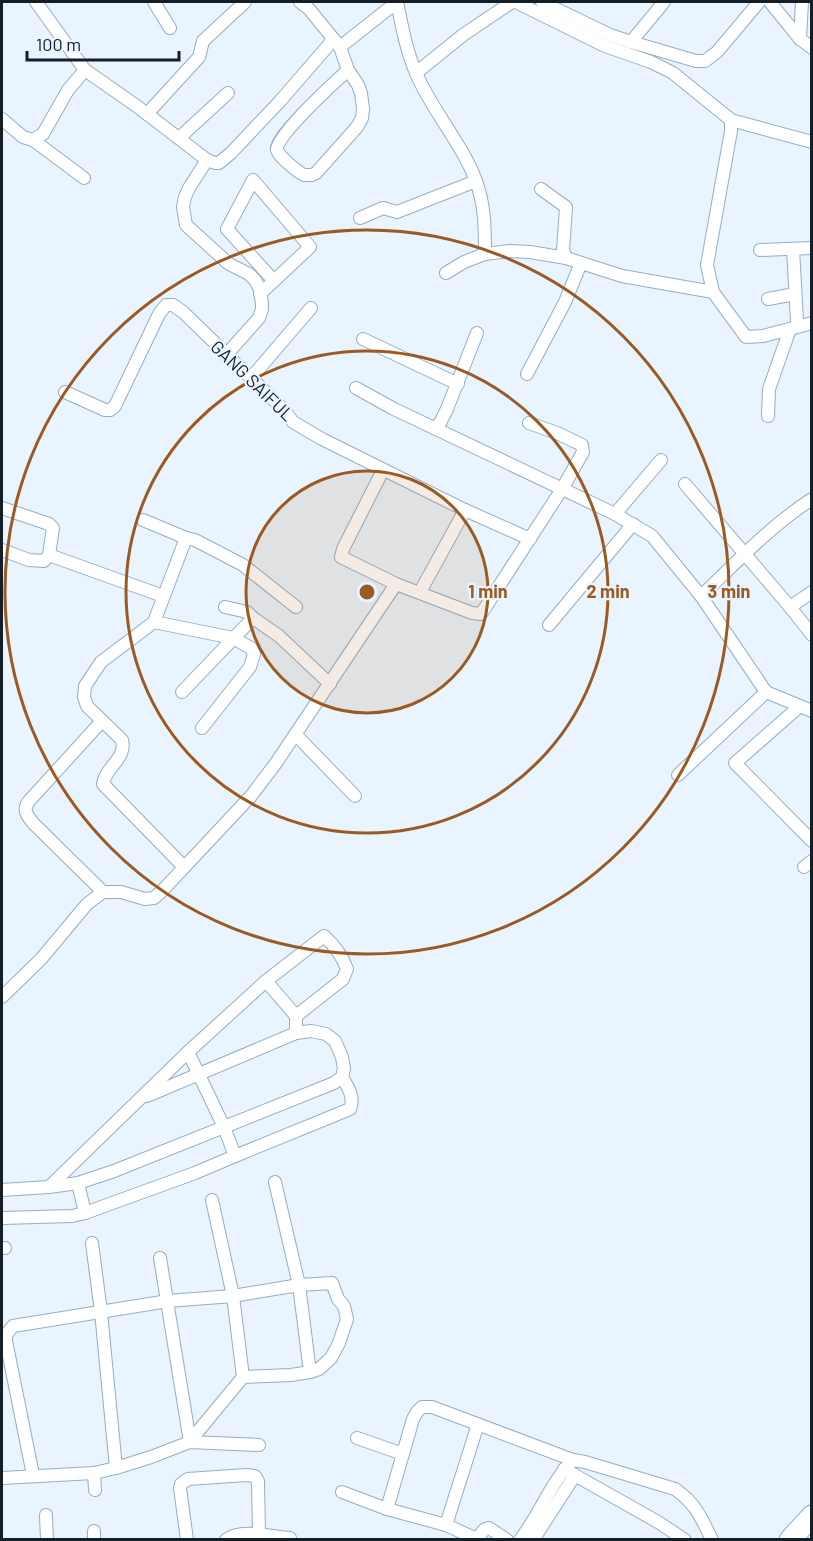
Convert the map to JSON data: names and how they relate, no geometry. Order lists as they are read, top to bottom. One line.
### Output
{"streets":{"street":["GANG SAIFUL"]},"scale_bar":"100 m","rings":["1 min","2 min","3 min"]}
